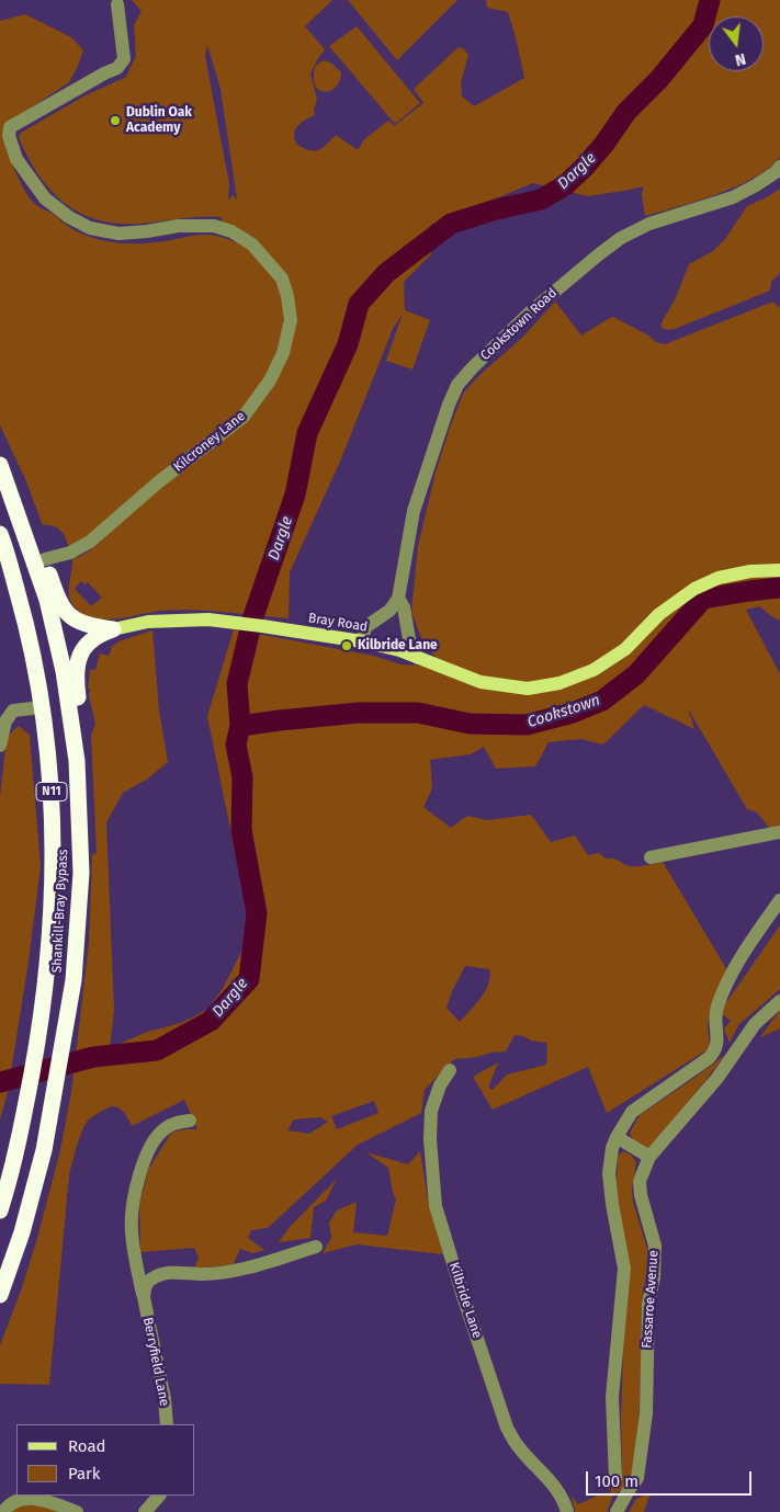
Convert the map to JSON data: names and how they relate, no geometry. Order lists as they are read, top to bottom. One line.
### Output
{"streets":{"highway":["N11","Shankill-Bray Bypass"],"main road":["Bray Road"],"street":["Cookstown Road","Kilcroney Lane","Fassaroe Avenue","Kilbride Lane","Berryfield Lane"]},"crossings":[["Cookstown Road","Bray Road"],["Bray Road","N11"],["N11","Shankill-Bray Bypass"]],"water":["Dargle","Cookstown"],"places":["Dublin Oak Academy","Kilbride Lane"],"legend":["Road","Park"],"scale_bar":"100 m","north":"bottom"}
